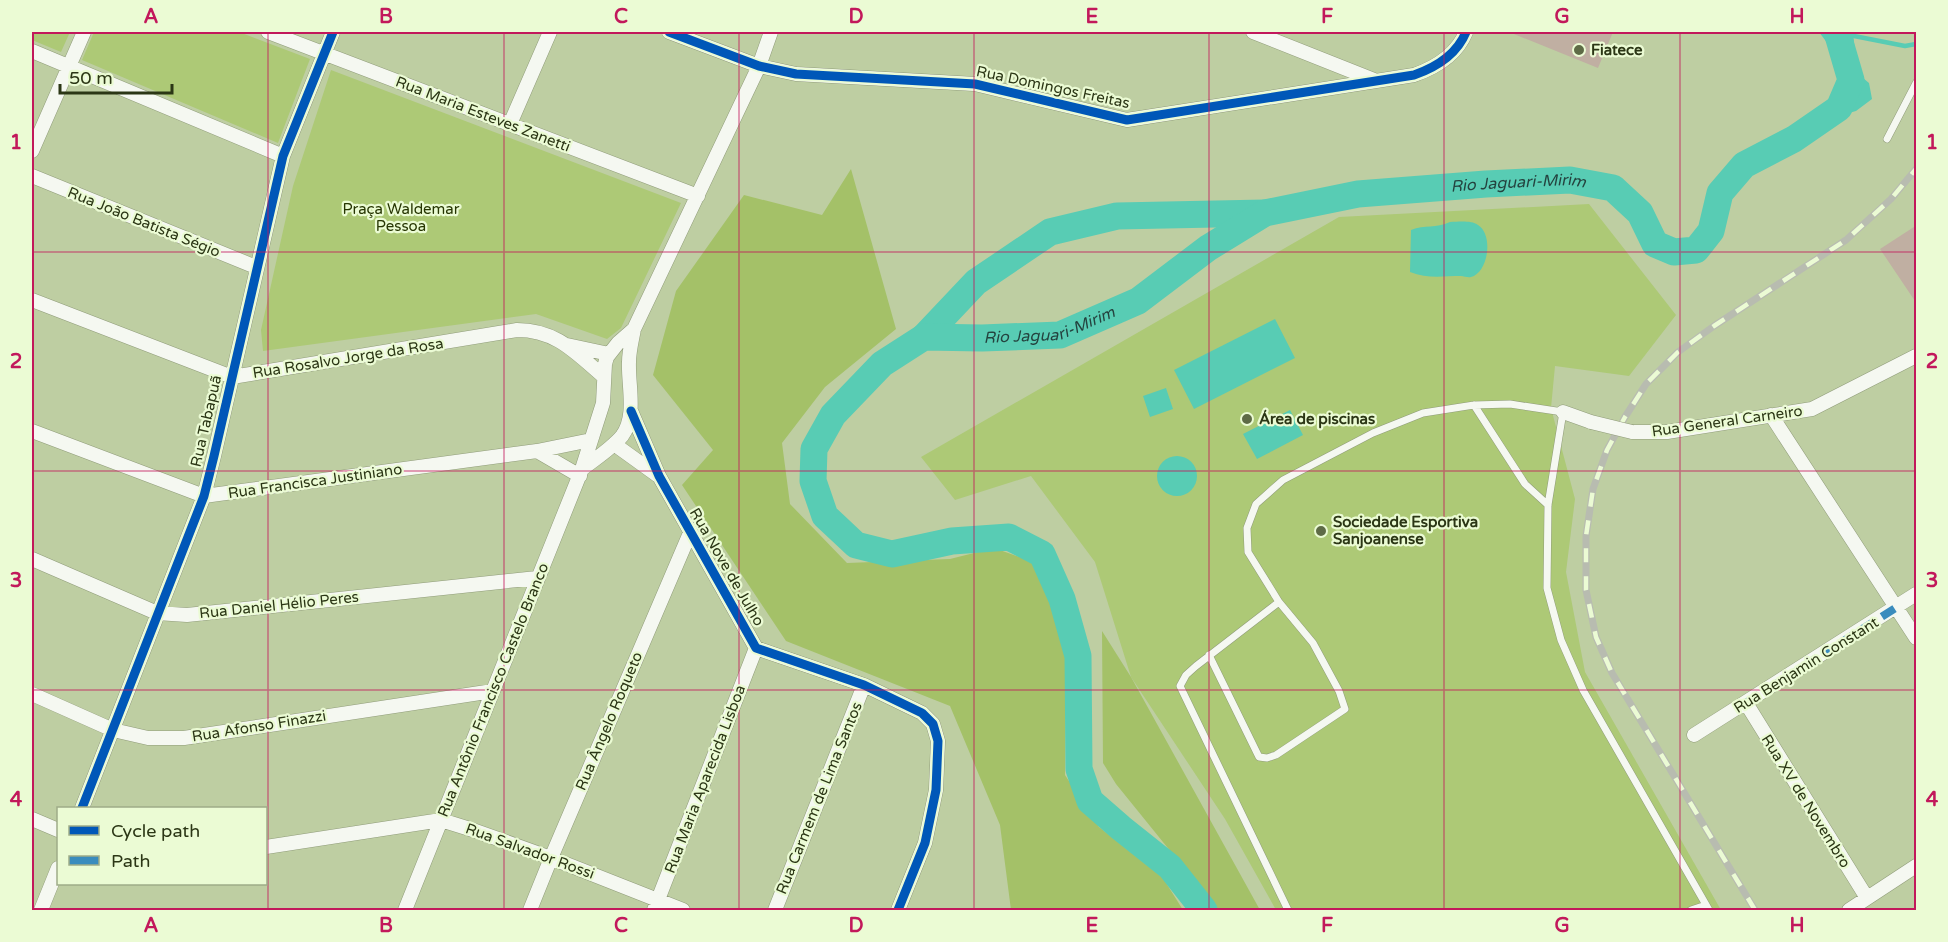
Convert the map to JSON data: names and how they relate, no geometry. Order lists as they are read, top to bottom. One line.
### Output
{"streets":{"street":["Rua Domingos Freitas","Rua Maria Esteves Zanetti","Rua João Batista Ségio","Rua Rosalvo Jorge da Rosa","Rua Tabapuã","Rua General Carneiro","Rua Francisca Justiniano","Rua Nove de Julho","Rua Daniel Hélio Peres","Rua Benjamin Constant","Rua Antônio Francisco Castelo Branco","Rua Ângelo Roqueto","Rua Afonso Finazzi","Rua Maria Aparecida Lisboa","Rua Carmem de Lima Santos","Rua XV de Novembro","Rua Salvador Rossi"]},"crossings":[["Rua Domingos Freitas","Rua Antônio Francisco Castelo Branco"],["Rua Maria Esteves Zanetti","Rua Tabapuã"],["Rua Maria Esteves Zanetti","Rua Antônio Francisco Castelo Branco"],["Rua João Batista Ségio","Rua Tabapuã"],["Rua Rosalvo Jorge da Rosa","Rua Tabapuã"],["Rua Rosalvo Jorge da Rosa","Rua Antônio Francisco Castelo Branco"],["Rua Tabapuã","Rua Francisca Justiniano"],["Rua Tabapuã","Rua Daniel Hélio Peres"],["Rua Tabapuã","Rua Afonso Finazzi"],["Rua Francisca Justiniano","Rua Antônio Francisco Castelo Branco"],["Rua Nove de Julho","Rua Antônio Francisco Castelo Branco"],["Rua Nove de Julho","Rua Ângelo Roqueto"],["Rua Nove de Julho","Rua Maria Aparecida Lisboa"],["Rua Nove de Julho","Rua Carmem de Lima Santos"],["Rua Daniel Hélio Peres","Rua Antônio Francisco Castelo Branco"],["Rua Benjamin Constant","Rua XV de Novembro"],["Rua Antônio Francisco Castelo Branco","Rua Afonso Finazzi"],["Rua Antônio Francisco Castelo Branco","Rua Salvador Rossi"],["Rua Ângelo Roqueto","Rua Salvador Rossi"],["Rua Maria Aparecida Lisboa","Rua Salvador Rossi"]],"water":["Rio Jaguari-Mirim"],"parks":["Praça Waldemar Pessoa"],"places":["Fiatece","Área de piscinas","Sociedade Esportiva Sanjoanense"],"legend":["Cycle path","Path"],"scale_bar":"50 m","grid":{"columns":["A","B","C","D","E","F","G","H"],"rows":["1","2","3","4"]}}
